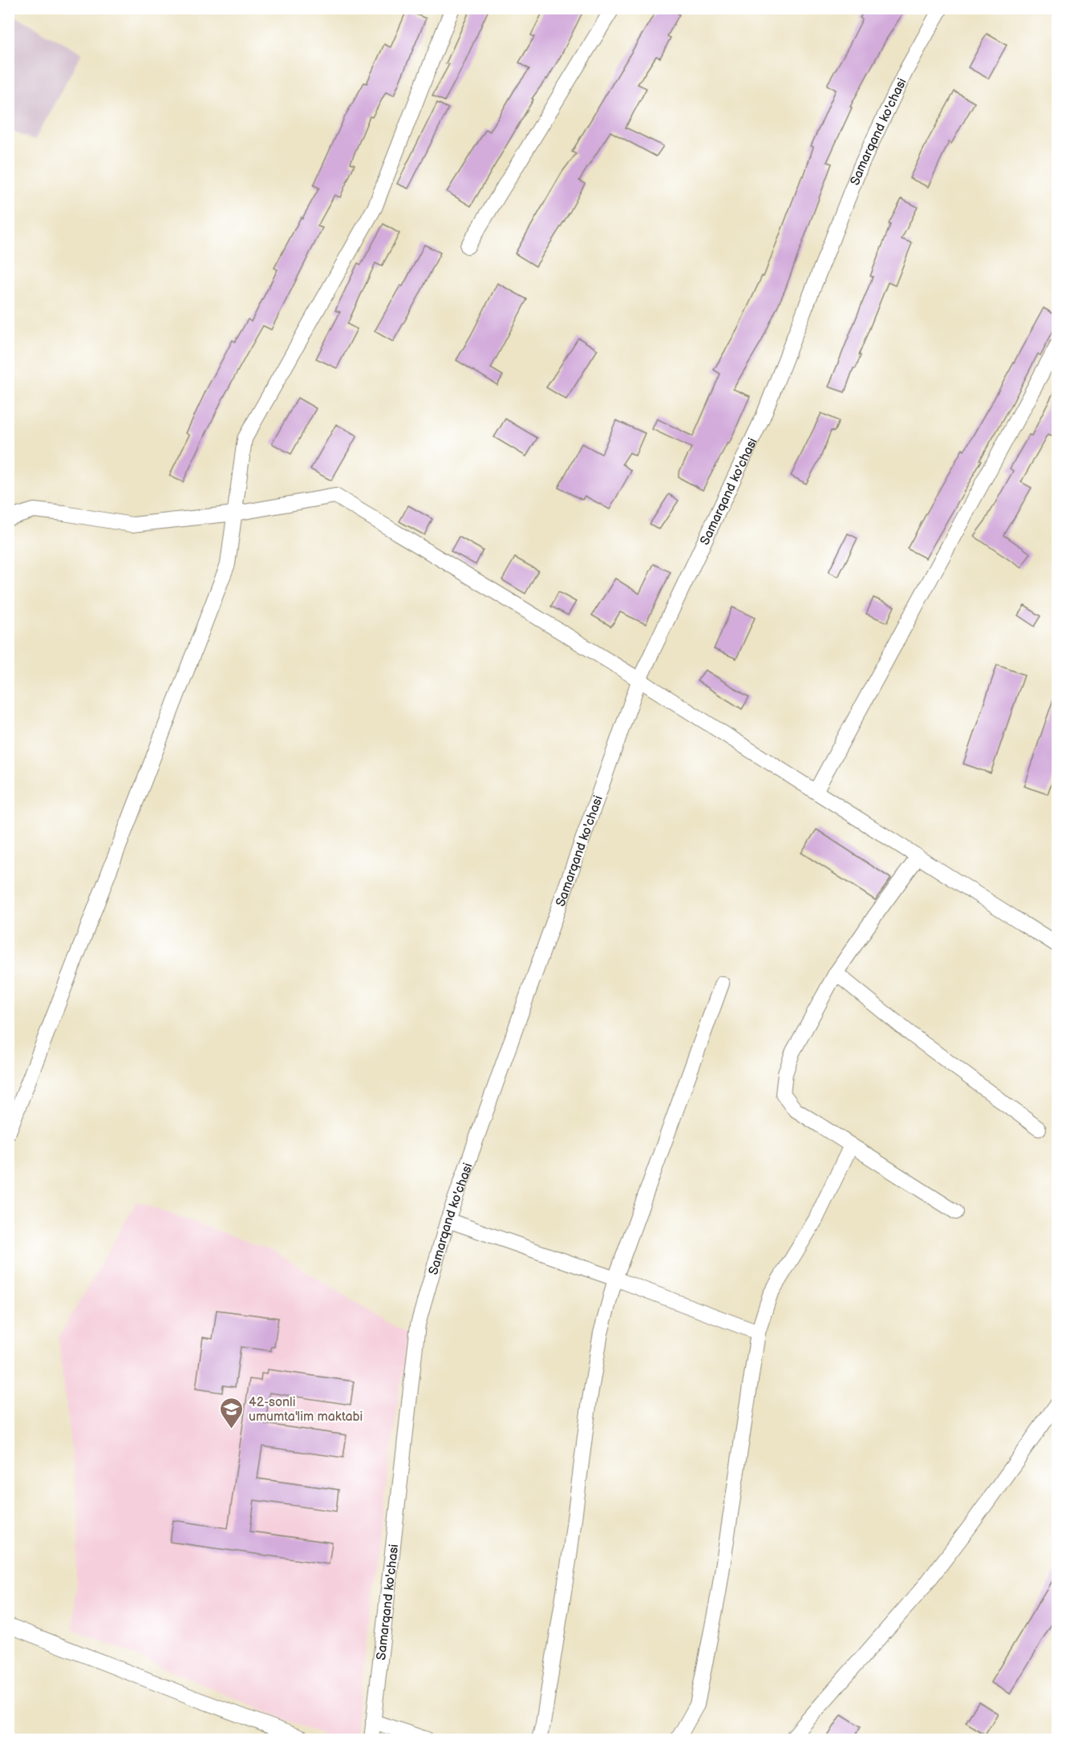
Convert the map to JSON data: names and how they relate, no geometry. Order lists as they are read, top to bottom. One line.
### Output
{"streets":{"street":["Samarqand ko'chasi"]},"places":{"school or university":["42-sonli umumta'lim maktabi"]}}
